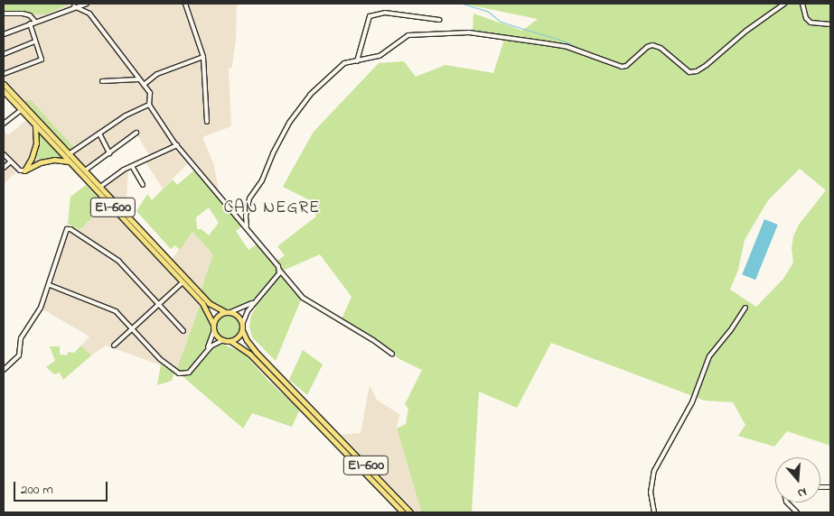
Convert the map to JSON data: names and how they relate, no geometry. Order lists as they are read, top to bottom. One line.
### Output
{"streets":{"main road":["EI-600"]},"districts":["CAN NEGRE"],"scale_bar":"200 m","north":"bottom"}
